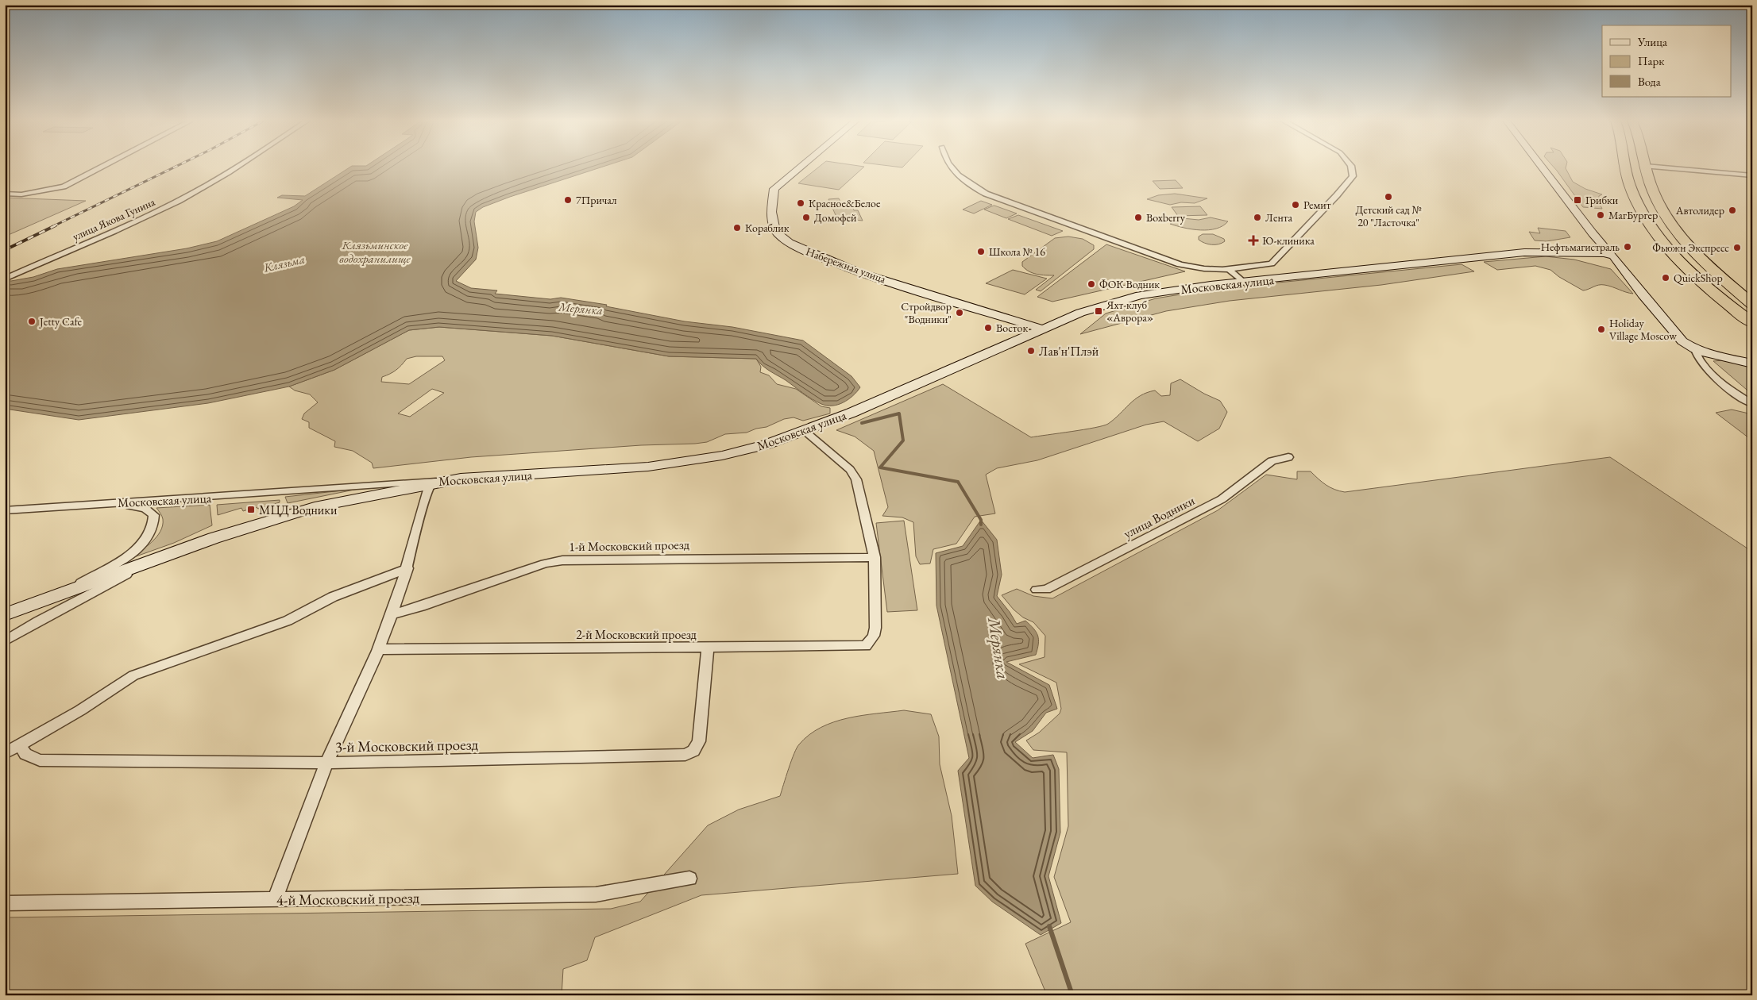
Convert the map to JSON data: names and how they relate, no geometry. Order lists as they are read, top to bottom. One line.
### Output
{"streets":{"main road":["Московская улица"],"street":["улица Якова Гунина","Набережная улица","улица Водники","1-й Московский проезд","2-й Московский проезд","3-й Московский проезд","4-й Московский проезд"]},"crossings":[["Набережная улица","Московская улица"],["Московская улица","2-й Московский проезд"],["1-й Московский проезд","2-й Московский проезд"],["2-й Московский проезд","3-й Московский проезд"]],"water":["Клязьминское водохранилище","Клязьма","Мерянка"],"places":{"other":["Детский сад № 20 \"Ласточка\"","7Причал","Красное&Белое","Ремит","Автолидер","МагБургер","Домофей","Boxberry","Лента","Кораблик","Нефтьмагистраль","Фьюжн Экспресс","Школа № 16","QuickShop","ФОК Водник","Стройдвор \"Водники\"","Jetty Cafe","Восток","Holiday Village Moscow","Лав'н'Плэй"],"transit":["Грибки","Яхт-клуб «Аврора»","МЦД Водники"],"health":["Ю-клиника"]},"legend":["Улица","Парк","Вода"]}
